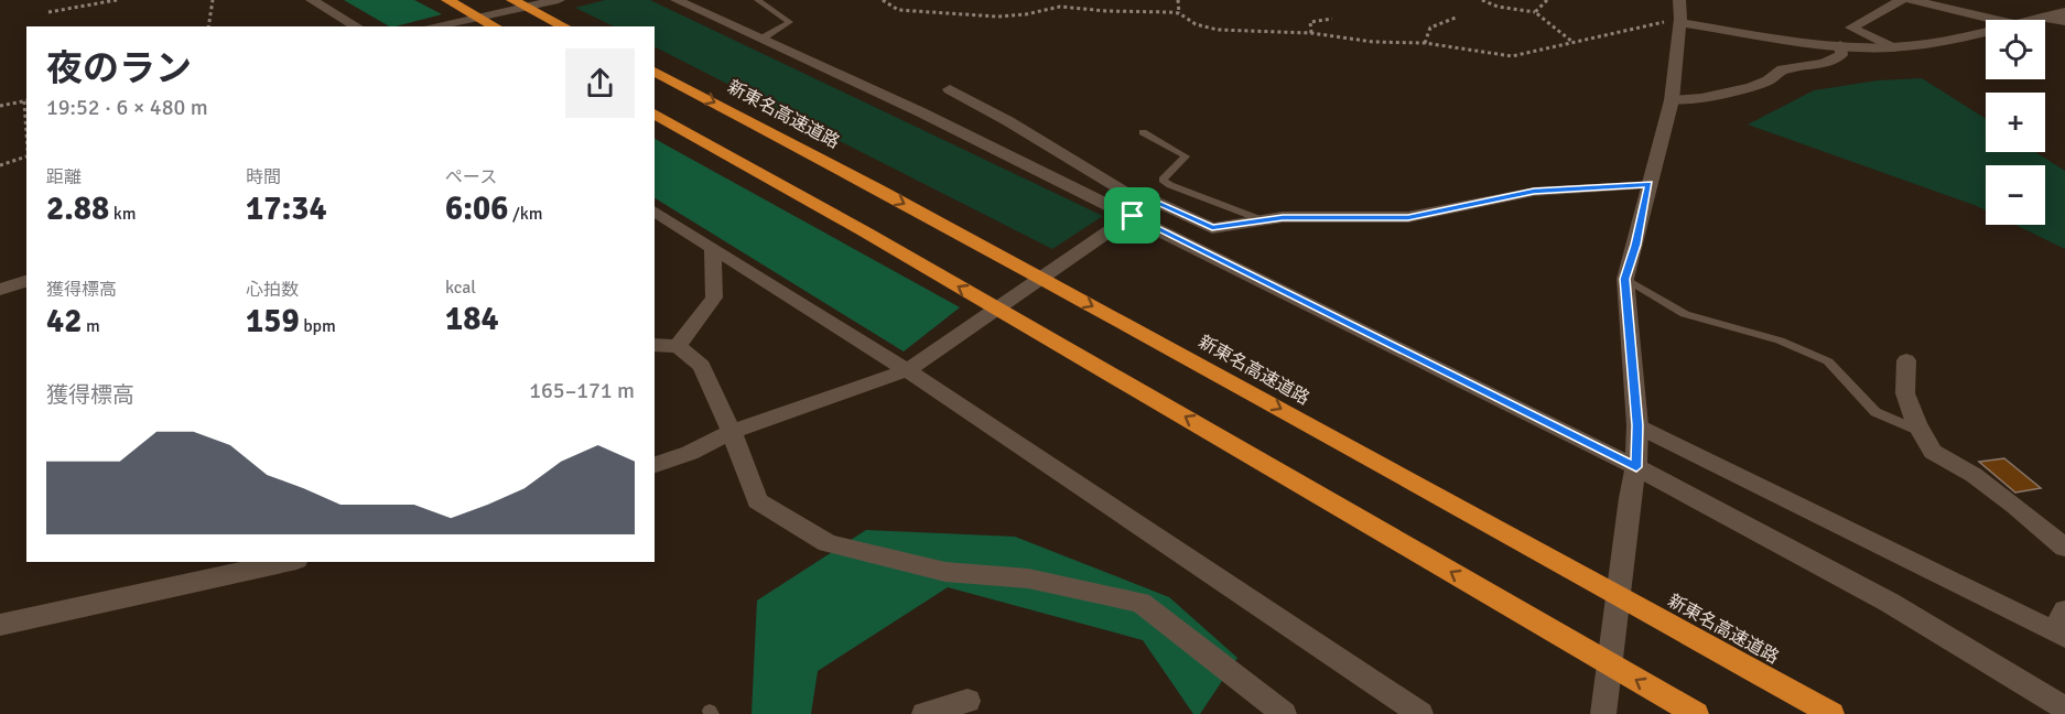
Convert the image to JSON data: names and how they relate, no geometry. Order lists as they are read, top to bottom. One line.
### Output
{"streets":{"highway":["新東名高速道路"]},"page":{"map_buttons":["+","−"],"heading":["夜のラン","19:52 · 6 × 480 m"],"stats":[["距離","2.88 km"],["時間","17:34"],["ペース","6:06 /km"],["獲得標高","42 m"],["心拍数","159 bpm"],["kcal","184"]],"chart":["獲得標高","165–171 m"]}}
